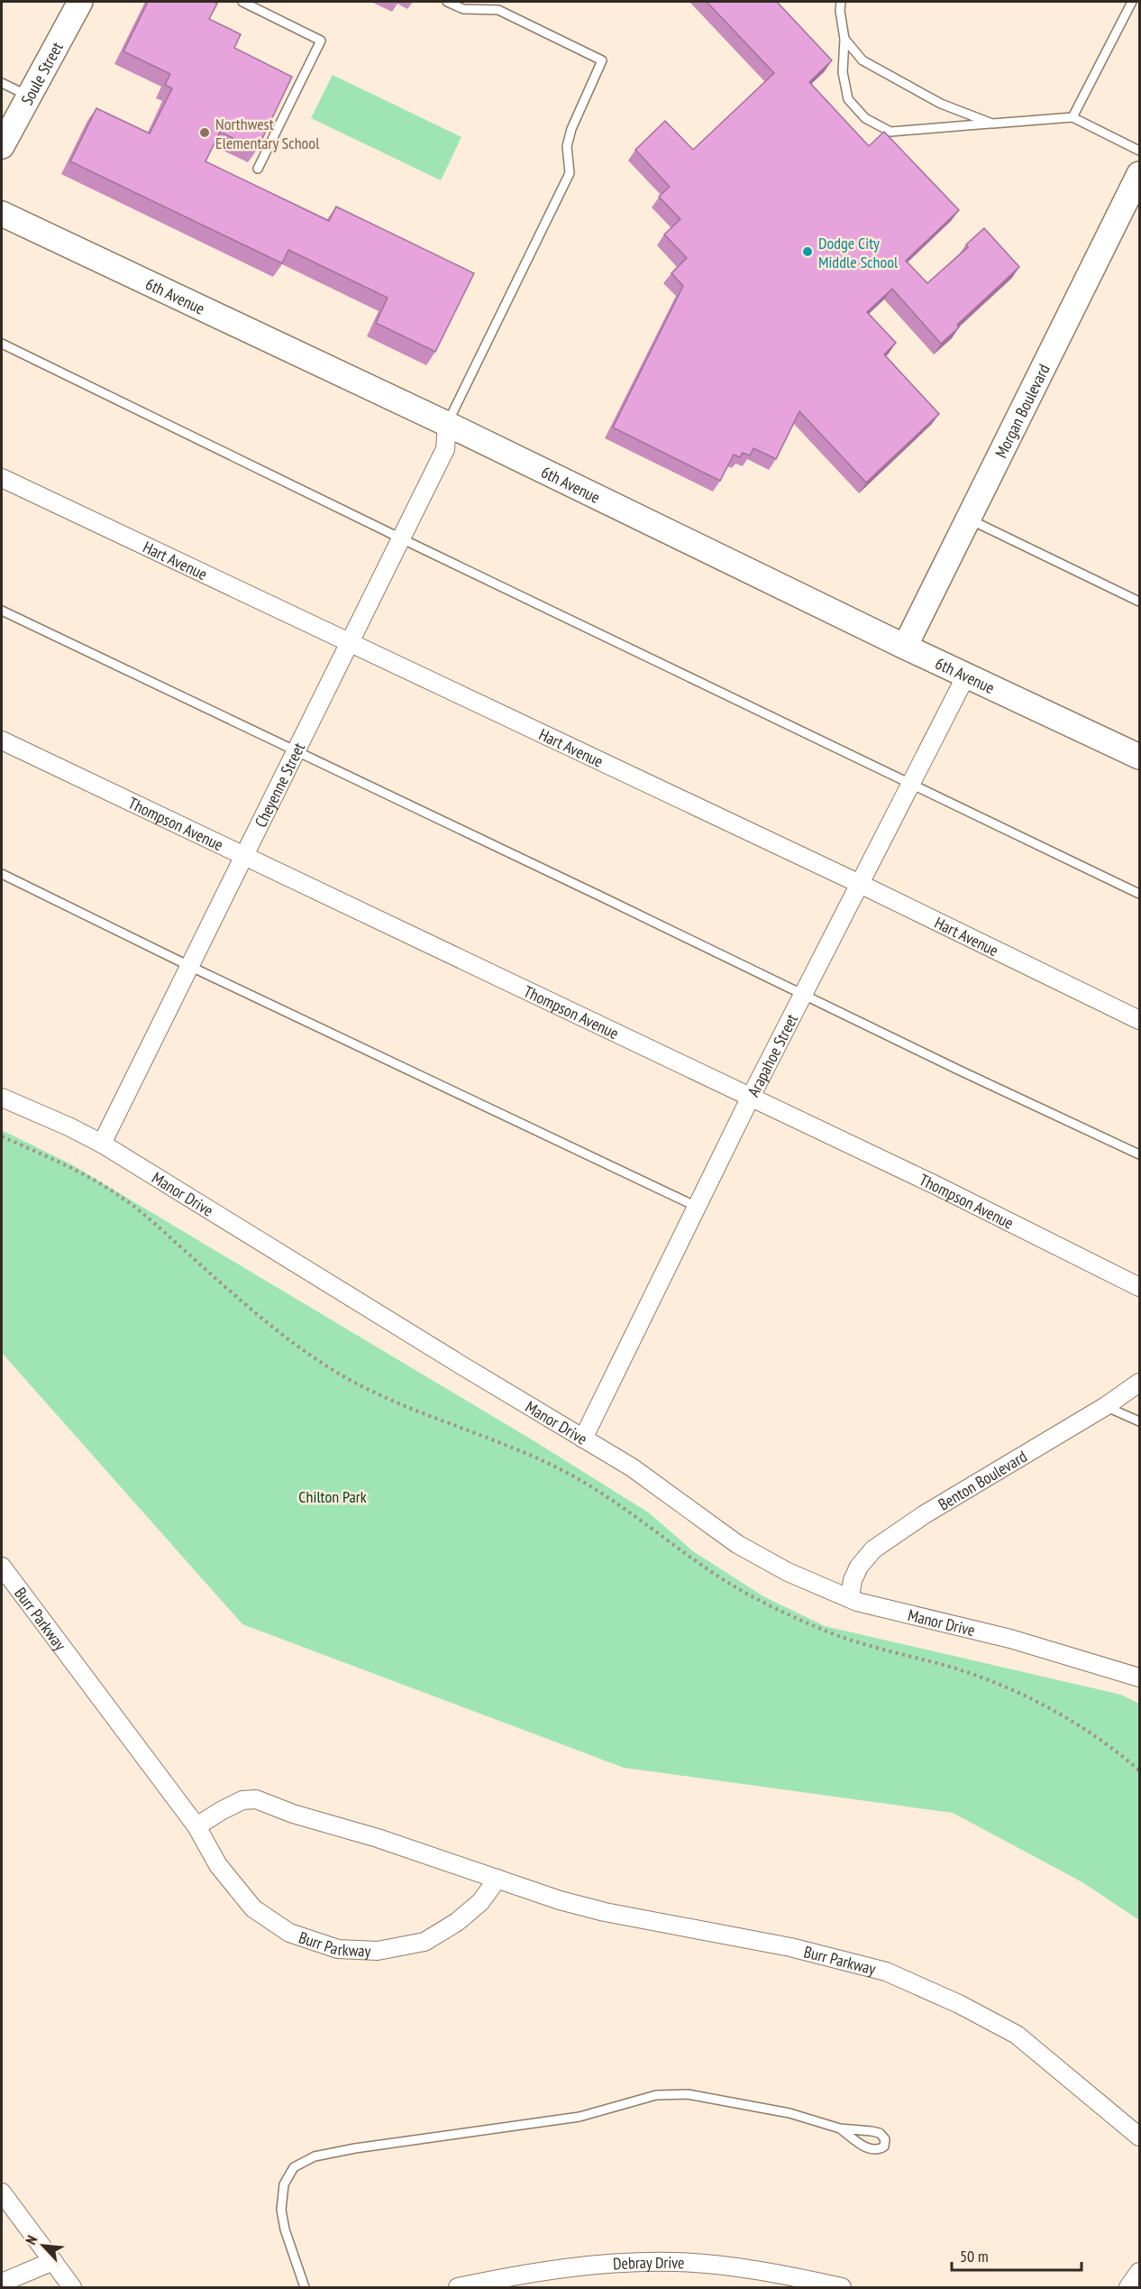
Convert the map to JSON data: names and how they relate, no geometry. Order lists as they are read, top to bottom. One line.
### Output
{"streets":{"street":["Soule Street","6th Avenue","Morgan Boulevard","Hart Avenue","Cheyenne Street","Thompson Avenue","Arapahoe Street","Manor Drive","Benton Boulevard","Burr Parkway","Debray Drive"]},"crossings":[["6th Avenue","Morgan Boulevard"],["6th Avenue","Cheyenne Street"],["6th Avenue","Arapahoe Street"],["Hart Avenue","Cheyenne Street"],["Hart Avenue","Arapahoe Street"],["Cheyenne Street","Thompson Avenue"],["Cheyenne Street","Manor Drive"],["Thompson Avenue","Arapahoe Street"],["Arapahoe Street","Manor Drive"],["Manor Drive","Benton Boulevard"]],"parks":["Chilton Park"],"places":["Northwest Elementary School","Dodge City Middle School"],"scale_bar":"50 m","north":"top left"}
